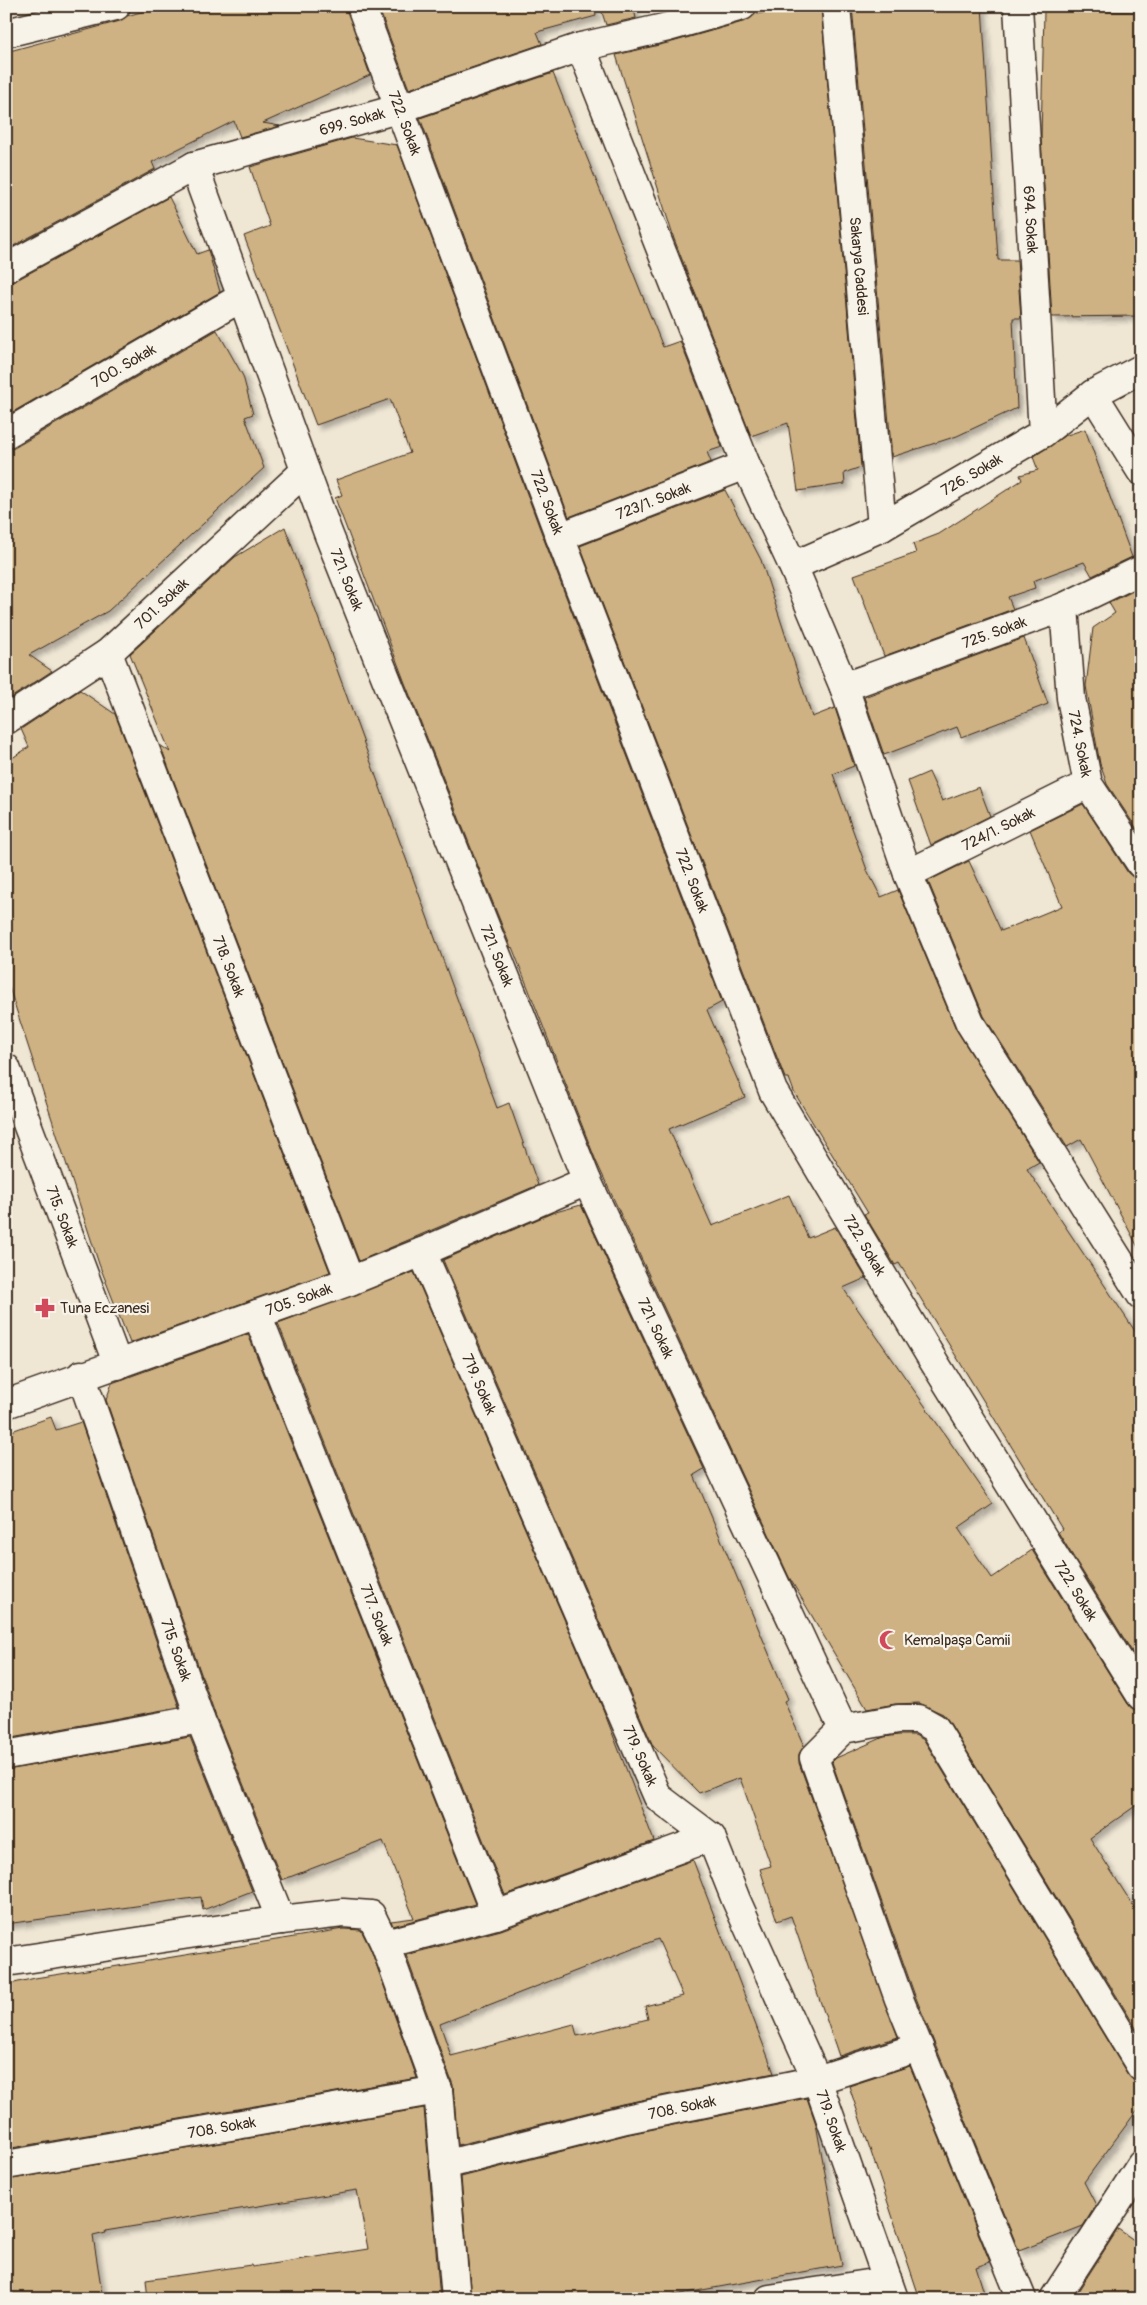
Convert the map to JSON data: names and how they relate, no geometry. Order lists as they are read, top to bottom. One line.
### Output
{"streets":{"street":["699. Sokak","722. Sokak","694. Sokak","Sakarya Caddesi","700. Sokak","726. Sokak","723/1. Sokak","721. Sokak","701. Sokak","725. Sokak","724. Sokak","724/1. Sokak","718. Sokak","715. Sokak","705. Sokak","719. Sokak","717. Sokak","708. Sokak"]},"crossings":[["699. Sokak","722. Sokak"],["699. Sokak","721. Sokak"],["722. Sokak","723/1. Sokak"],["694. Sokak","726. Sokak"],["Sakarya Caddesi","726. Sokak"],["700. Sokak","721. Sokak"],["721. Sokak","701. Sokak"],["721. Sokak","705. Sokak"],["701. Sokak","718. Sokak"],["725. Sokak","724. Sokak"],["724. Sokak","724/1. Sokak"],["718. Sokak","705. Sokak"],["715. Sokak","705. Sokak"],["705. Sokak","719. Sokak"],["705. Sokak","717. Sokak"],["719. Sokak","708. Sokak"]],"places":{"pharmacy":["Tuna Eczanesi"],"mosque":["Kemalpaşa Camii"]}}
